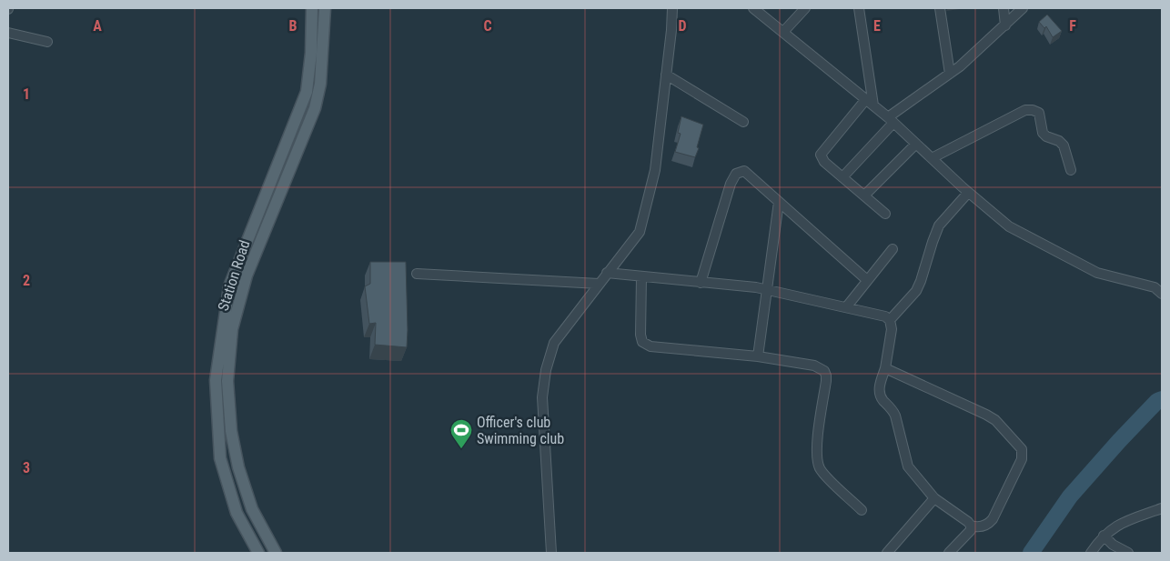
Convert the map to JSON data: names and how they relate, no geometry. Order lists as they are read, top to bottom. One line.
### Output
{"streets":{"main road":["Station Road"]},"places":{"sports":["Officer's club Swimming club"]},"grid":{"columns":["A","B","C","D","E","F"],"rows":["1","2","3"]}}
